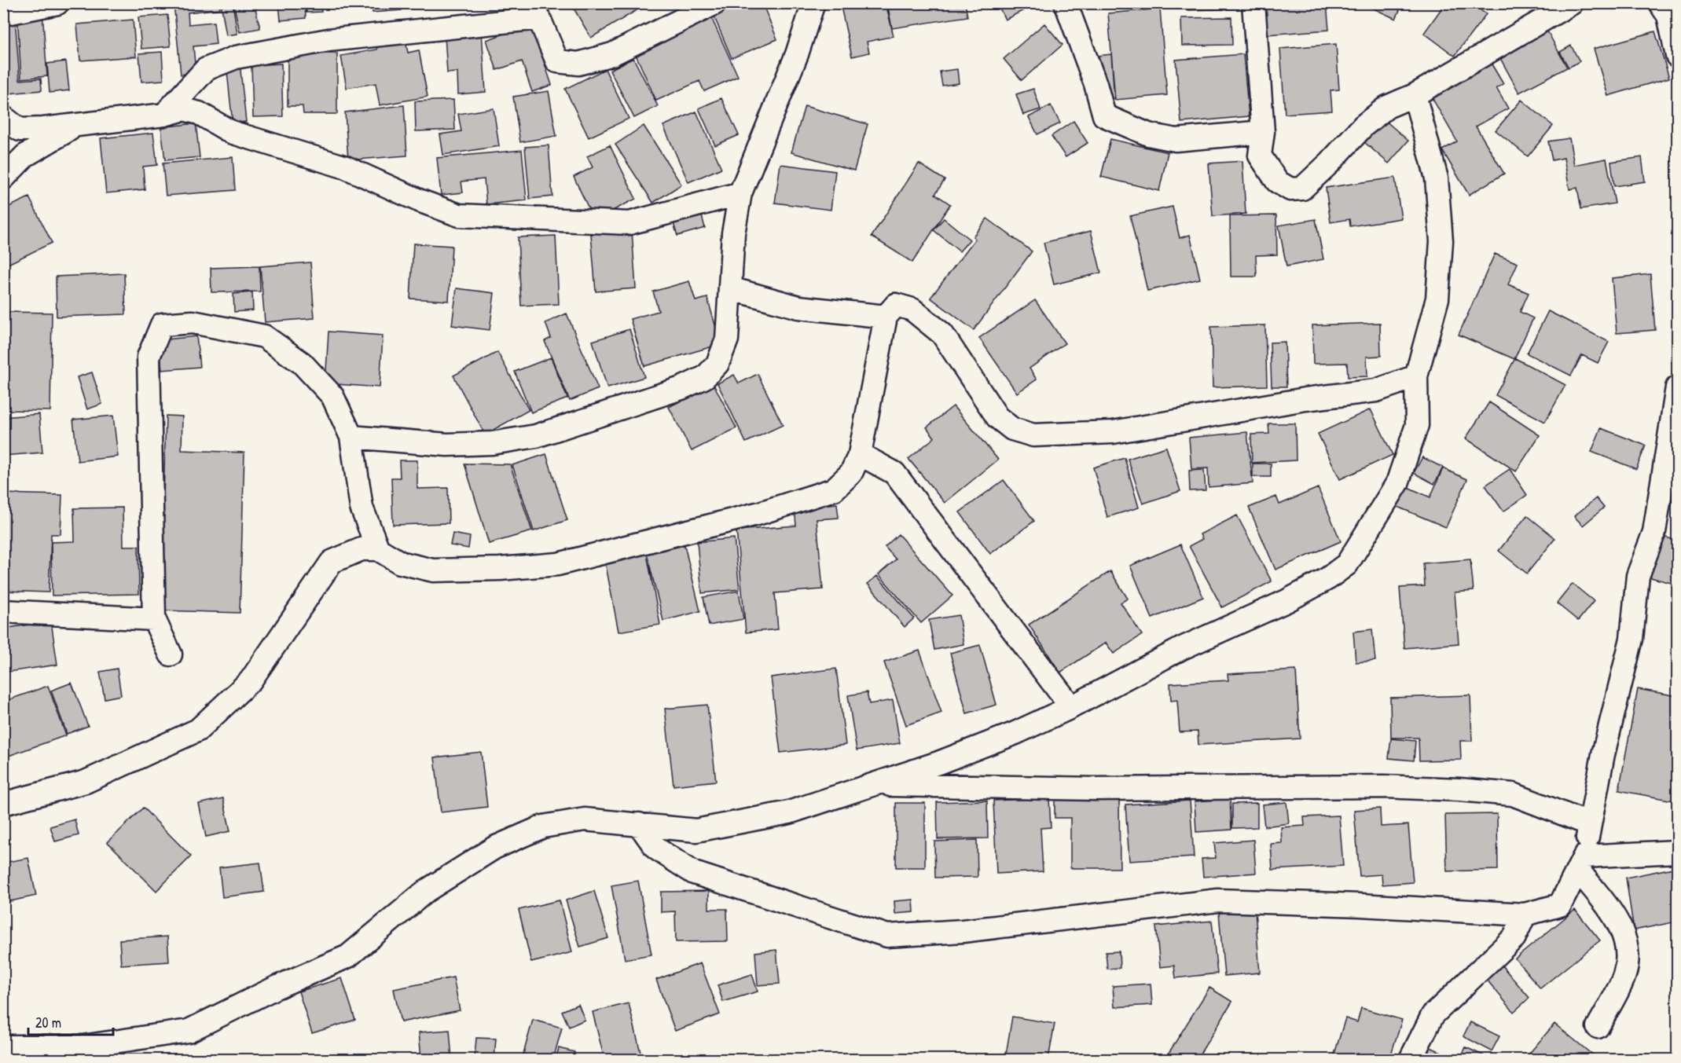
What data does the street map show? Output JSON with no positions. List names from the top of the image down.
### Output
{
  "scale_bar": "20 m"
}
